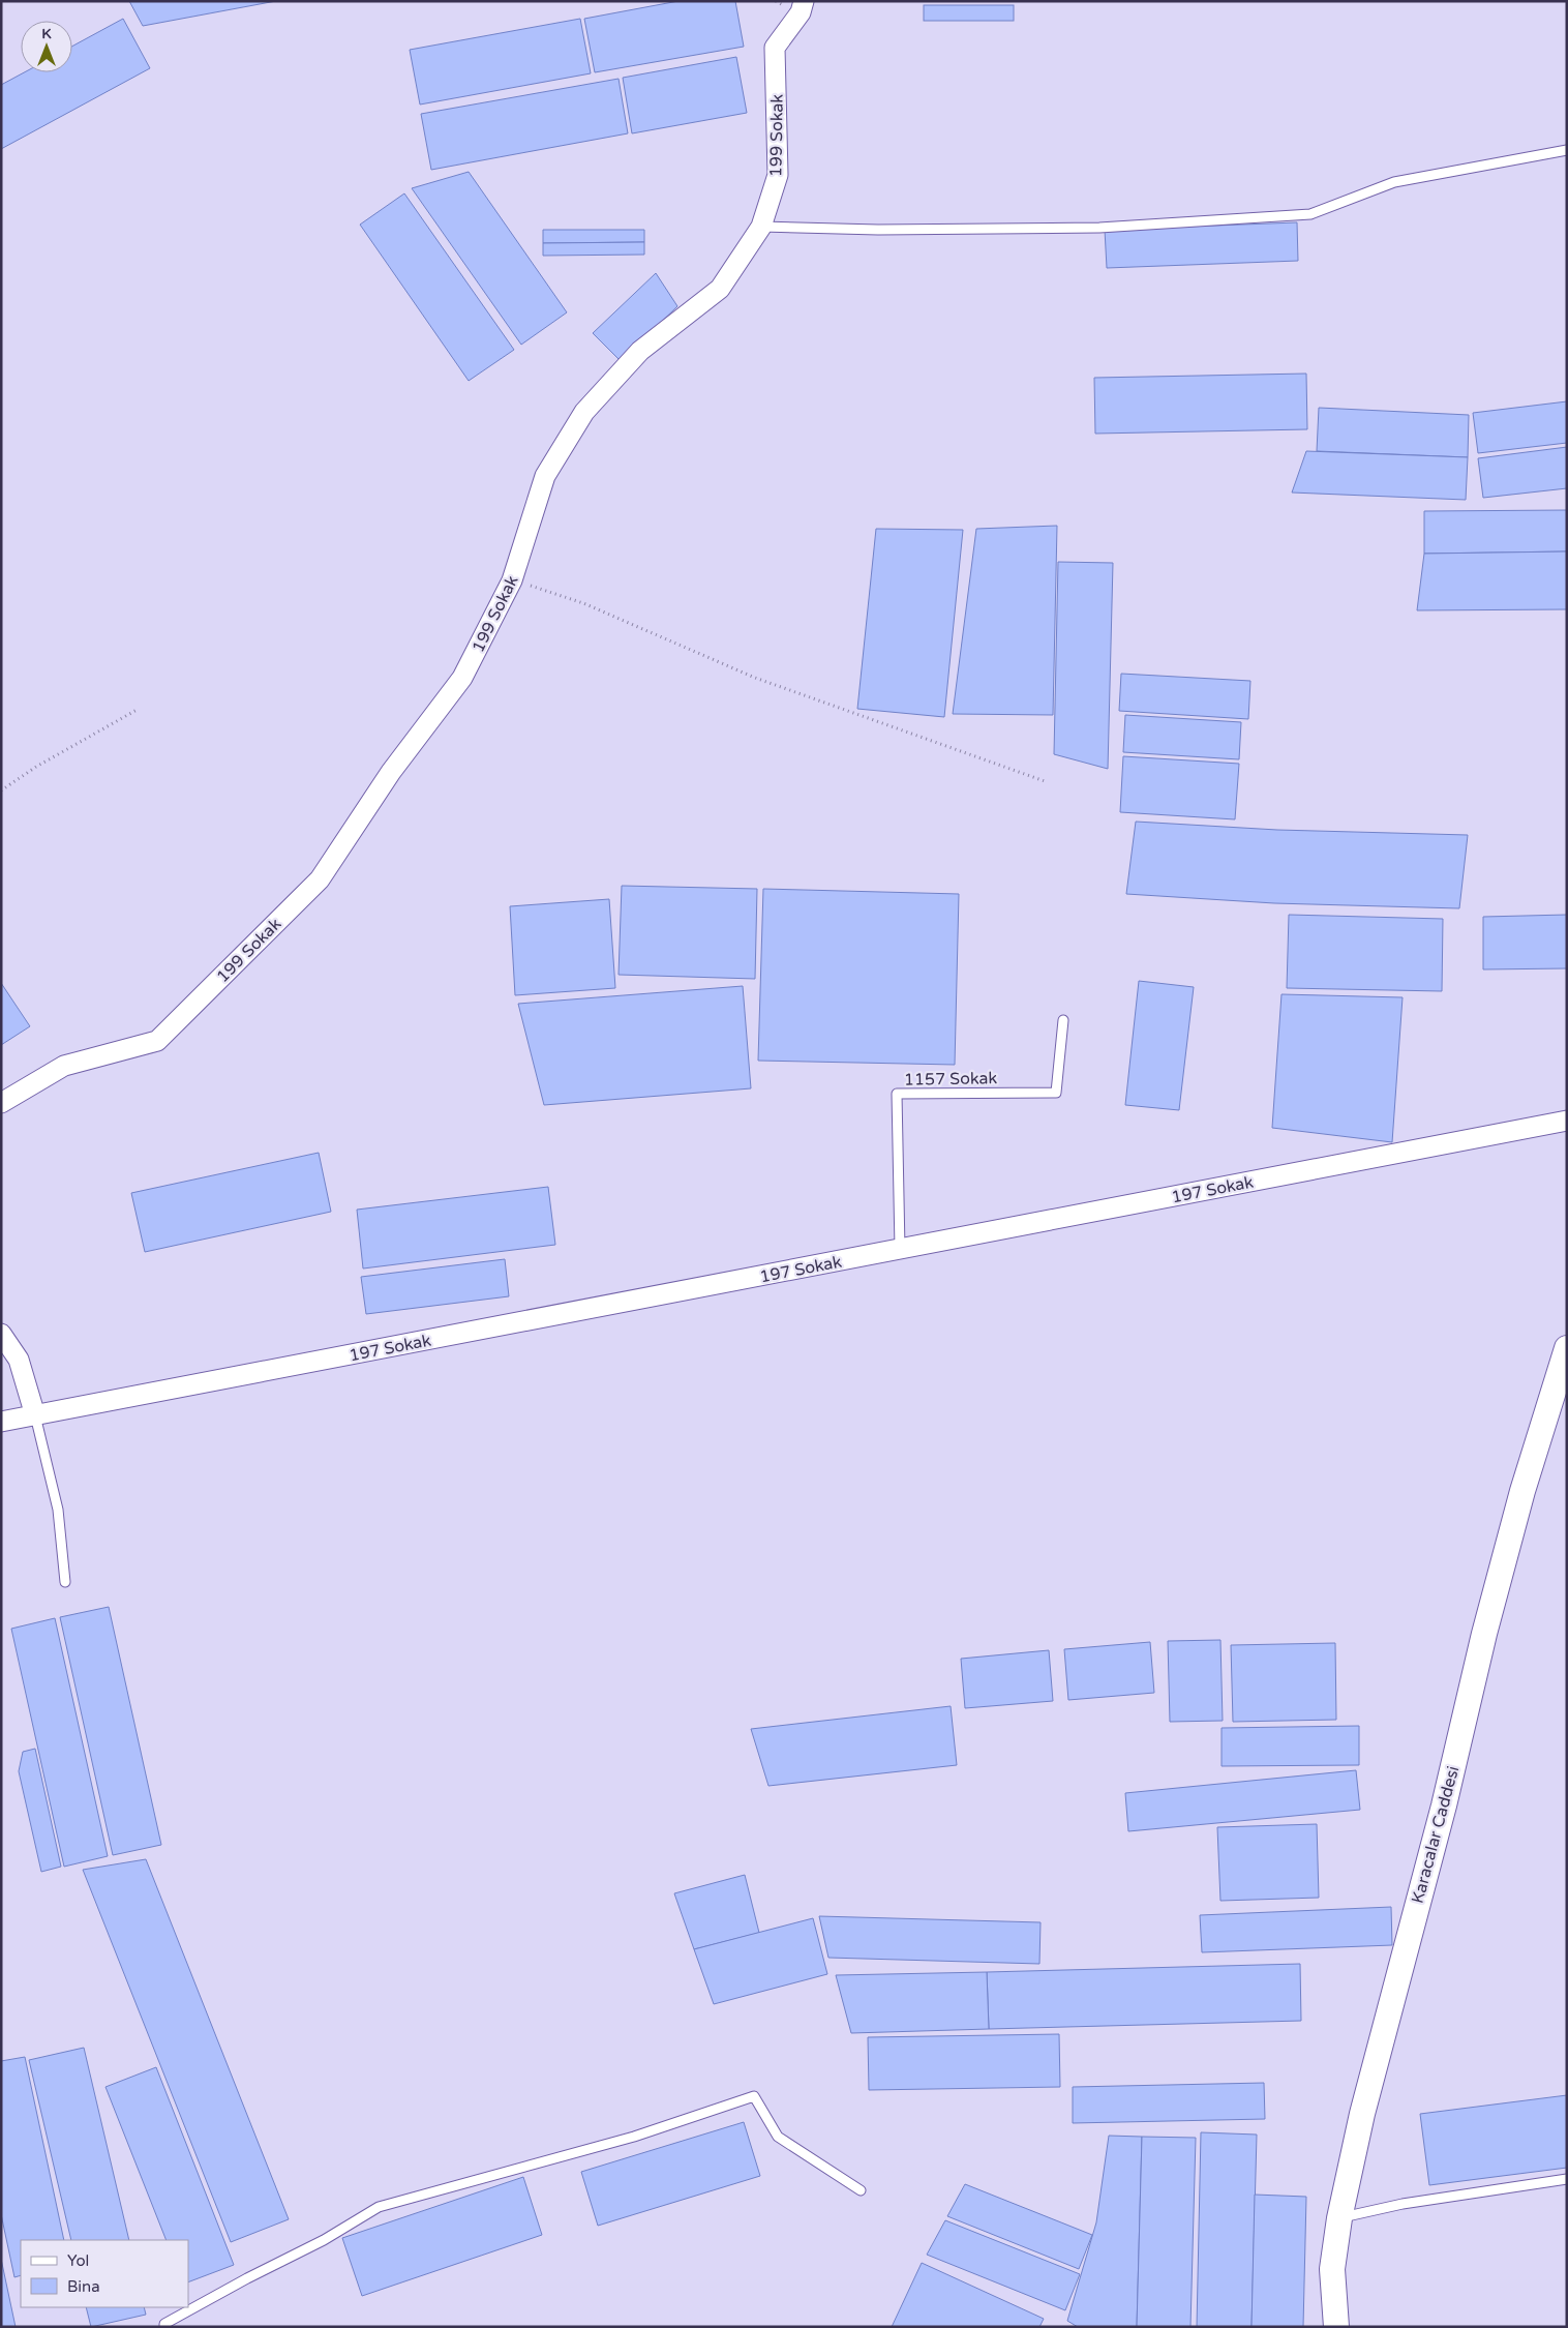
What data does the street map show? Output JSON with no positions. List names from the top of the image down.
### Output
{
  "streets": {
    "street": ["199 Sokak", "197 Sokak", "Karacalar Caddesi"],
    "lane": ["1157 Sokak"]
  },
  "crossings": [
    ["1157 Sokak", "197 Sokak"]
  ],
  "legend": ["Yol", "Bina"],
  "north": "top"
}
